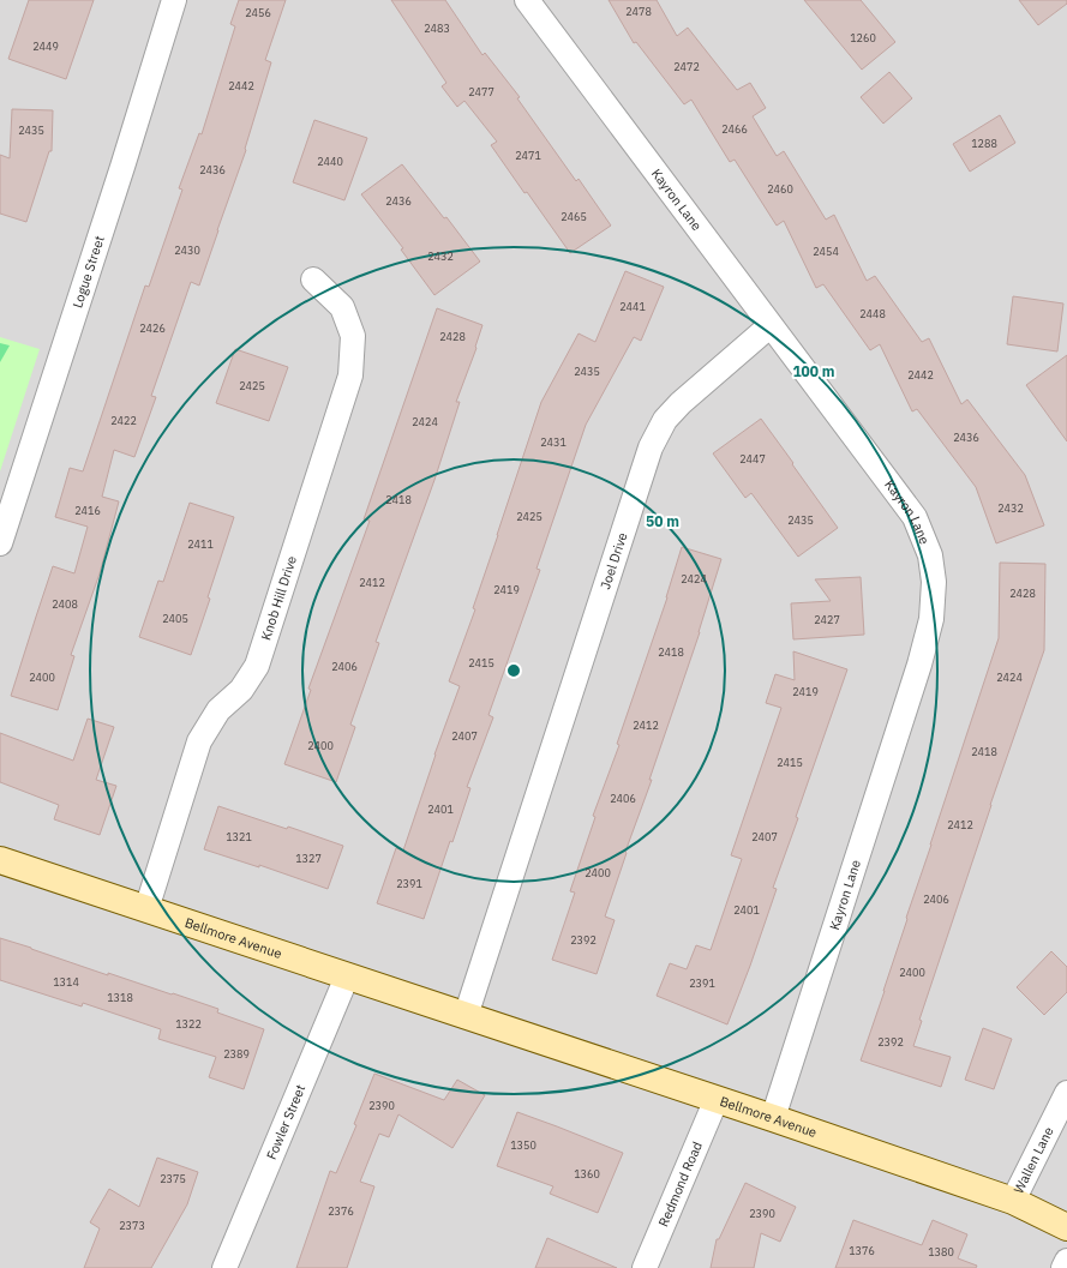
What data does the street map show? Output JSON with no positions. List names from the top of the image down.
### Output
{
  "streets": {
    "main road": ["Bellmore Avenue"],
    "street": [
      "Kayron Lane",
      "Logue Street",
      "Joel Drive",
      "Knob Hill Drive",
      "Fowler Street",
      "Wallen Lane",
      "Redmond Road"
    ]
  },
  "crossings": [
    ["Kayron Lane", "Joel Drive"],
    ["Kayron Lane", "Bellmore Avenue"],
    ["Joel Drive", "Bellmore Avenue"],
    ["Knob Hill Drive", "Bellmore Avenue"],
    ["Bellmore Avenue", "Fowler Street"],
    ["Bellmore Avenue", "Wallen Lane"],
    ["Bellmore Avenue", "Redmond Road"]
  ],
  "house_numbers": [
    "2478",
    "2456",
    "2483",
    "1260",
    "2449",
    "2472",
    "2442",
    "2477",
    "2466",
    "2435",
    "1288",
    "2471",
    "2440",
    "2436",
    "2460",
    "2436",
    "2465",
    "2430",
    "2454",
    "2432",
    "2441",
    "2448",
    "2426",
    "2428",
    "2435",
    "2442",
    "2425",
    "2422",
    "2424",
    "2436",
    "2431",
    "2447",
    "2418",
    "2432",
    "2416",
    "2425",
    "2435",
    "2411",
    "2424",
    "2412",
    "2419",
    "2428",
    "2408",
    "2405",
    "2427",
    "2418",
    "2415",
    "2406",
    "2400",
    "2424",
    "2419",
    "2412",
    "2407",
    "2400",
    "2418",
    "2415",
    "2406",
    "2401",
    "2412",
    "1321",
    "2407",
    "1327",
    "2400",
    "2391",
    "2406",
    "2401",
    "2392",
    "2400",
    "1314",
    "2391",
    "1318",
    "1322",
    "2392",
    "2389",
    "2390",
    "1350",
    "1360",
    "2375",
    "2376",
    "2390",
    "2373",
    "1376",
    "1380"
  ],
  "rings": ["100 m", "50 m"]
}
